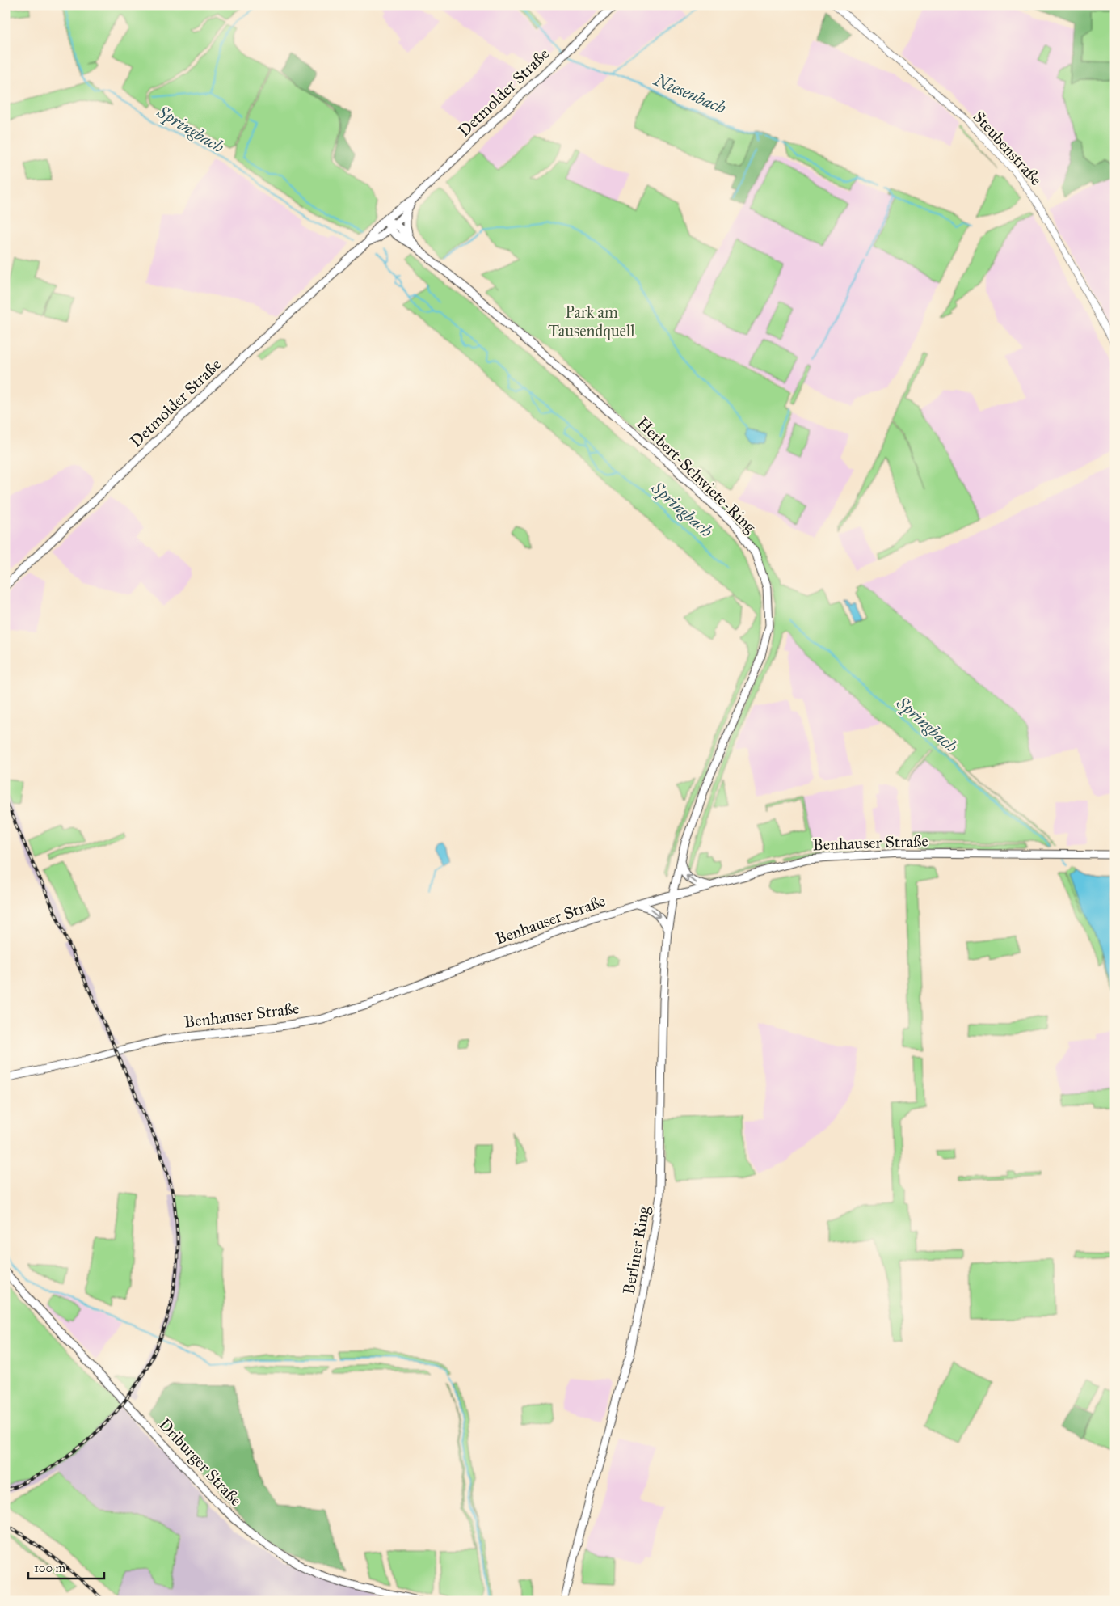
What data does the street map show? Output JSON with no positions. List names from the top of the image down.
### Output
{
  "streets": {
    "main road": [
      "Detmolder Straße",
      "Herbert-Schwiete-Ring",
      "Benhauser Straße",
      "Berliner Ring",
      "Driburger Straße"
    ],
    "street": ["Steubenstraße"]
  },
  "crossings": [
    ["Detmolder Straße", "Herbert-Schwiete-Ring"],
    ["Herbert-Schwiete-Ring", "Benhauser Straße"],
    ["Herbert-Schwiete-Ring", "Berliner Ring"],
    ["Benhauser Straße", "Berliner Ring"]
  ],
  "water": ["Niesenbach", "Springbach"],
  "parks": ["Park am Tausendquell"],
  "scale_bar": "100 m"
}
